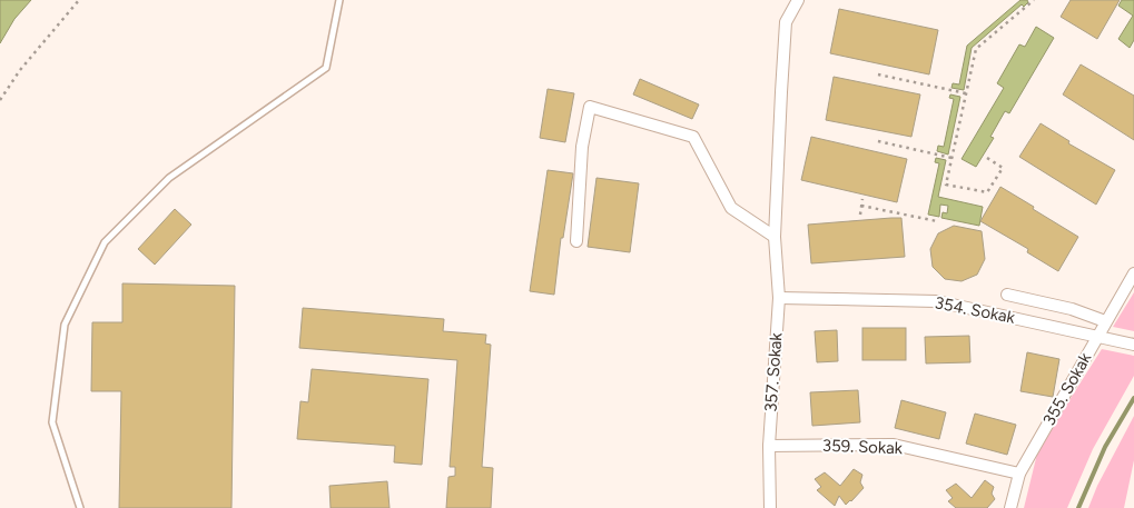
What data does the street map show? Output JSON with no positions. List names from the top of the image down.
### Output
{
  "streets": {
    "street": [
      "354. Sokak",
      "357. Sokak",
      "355. Sokak",
      "359. Sokak"
    ]
  },
  "crossings": [
    ["354. Sokak", "357. Sokak"],
    ["354. Sokak", "355. Sokak"],
    ["357. Sokak", "359. Sokak"],
    ["355. Sokak", "359. Sokak"]
  ]
}
